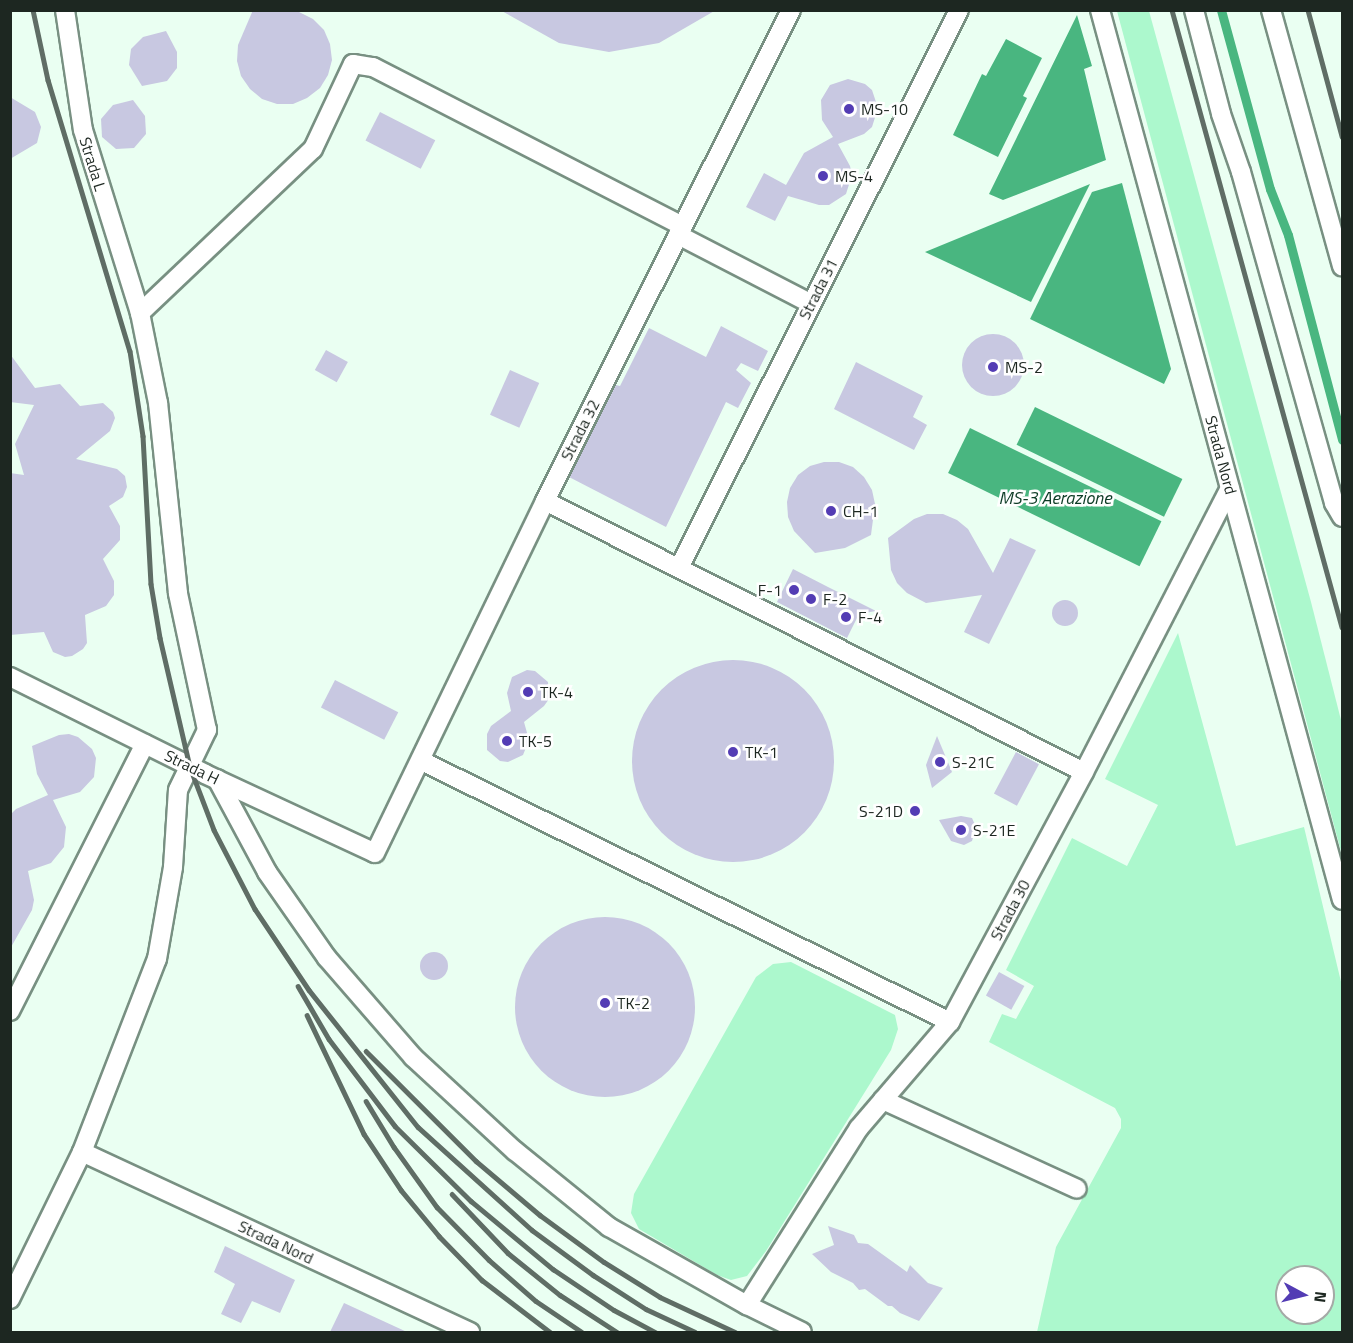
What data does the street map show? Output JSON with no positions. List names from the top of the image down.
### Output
{
  "streets": {
    "lane": [
      "Strada L",
      "Strada 31",
      "Strada 32",
      "Strada Nord",
      "Strada H",
      "Strada 30"
    ]
  },
  "crossings": [
    ["Strada L", "Strada Nord"],
    ["Strada L", "Strada H"],
    ["Strada 32", "Strada H"],
    ["Strada Nord", "Strada 30"]
  ],
  "water": ["MS-3 Aerazione"],
  "places": [
    "MS-10",
    "MS-4",
    "MS-2",
    "CH-1",
    "F-1",
    "F-2",
    "F-4",
    "TK-4",
    "TK-5",
    "TK-1",
    "S-21C",
    "S-21D",
    "S-21E",
    "TK-2"
  ],
  "north": "right"
}
